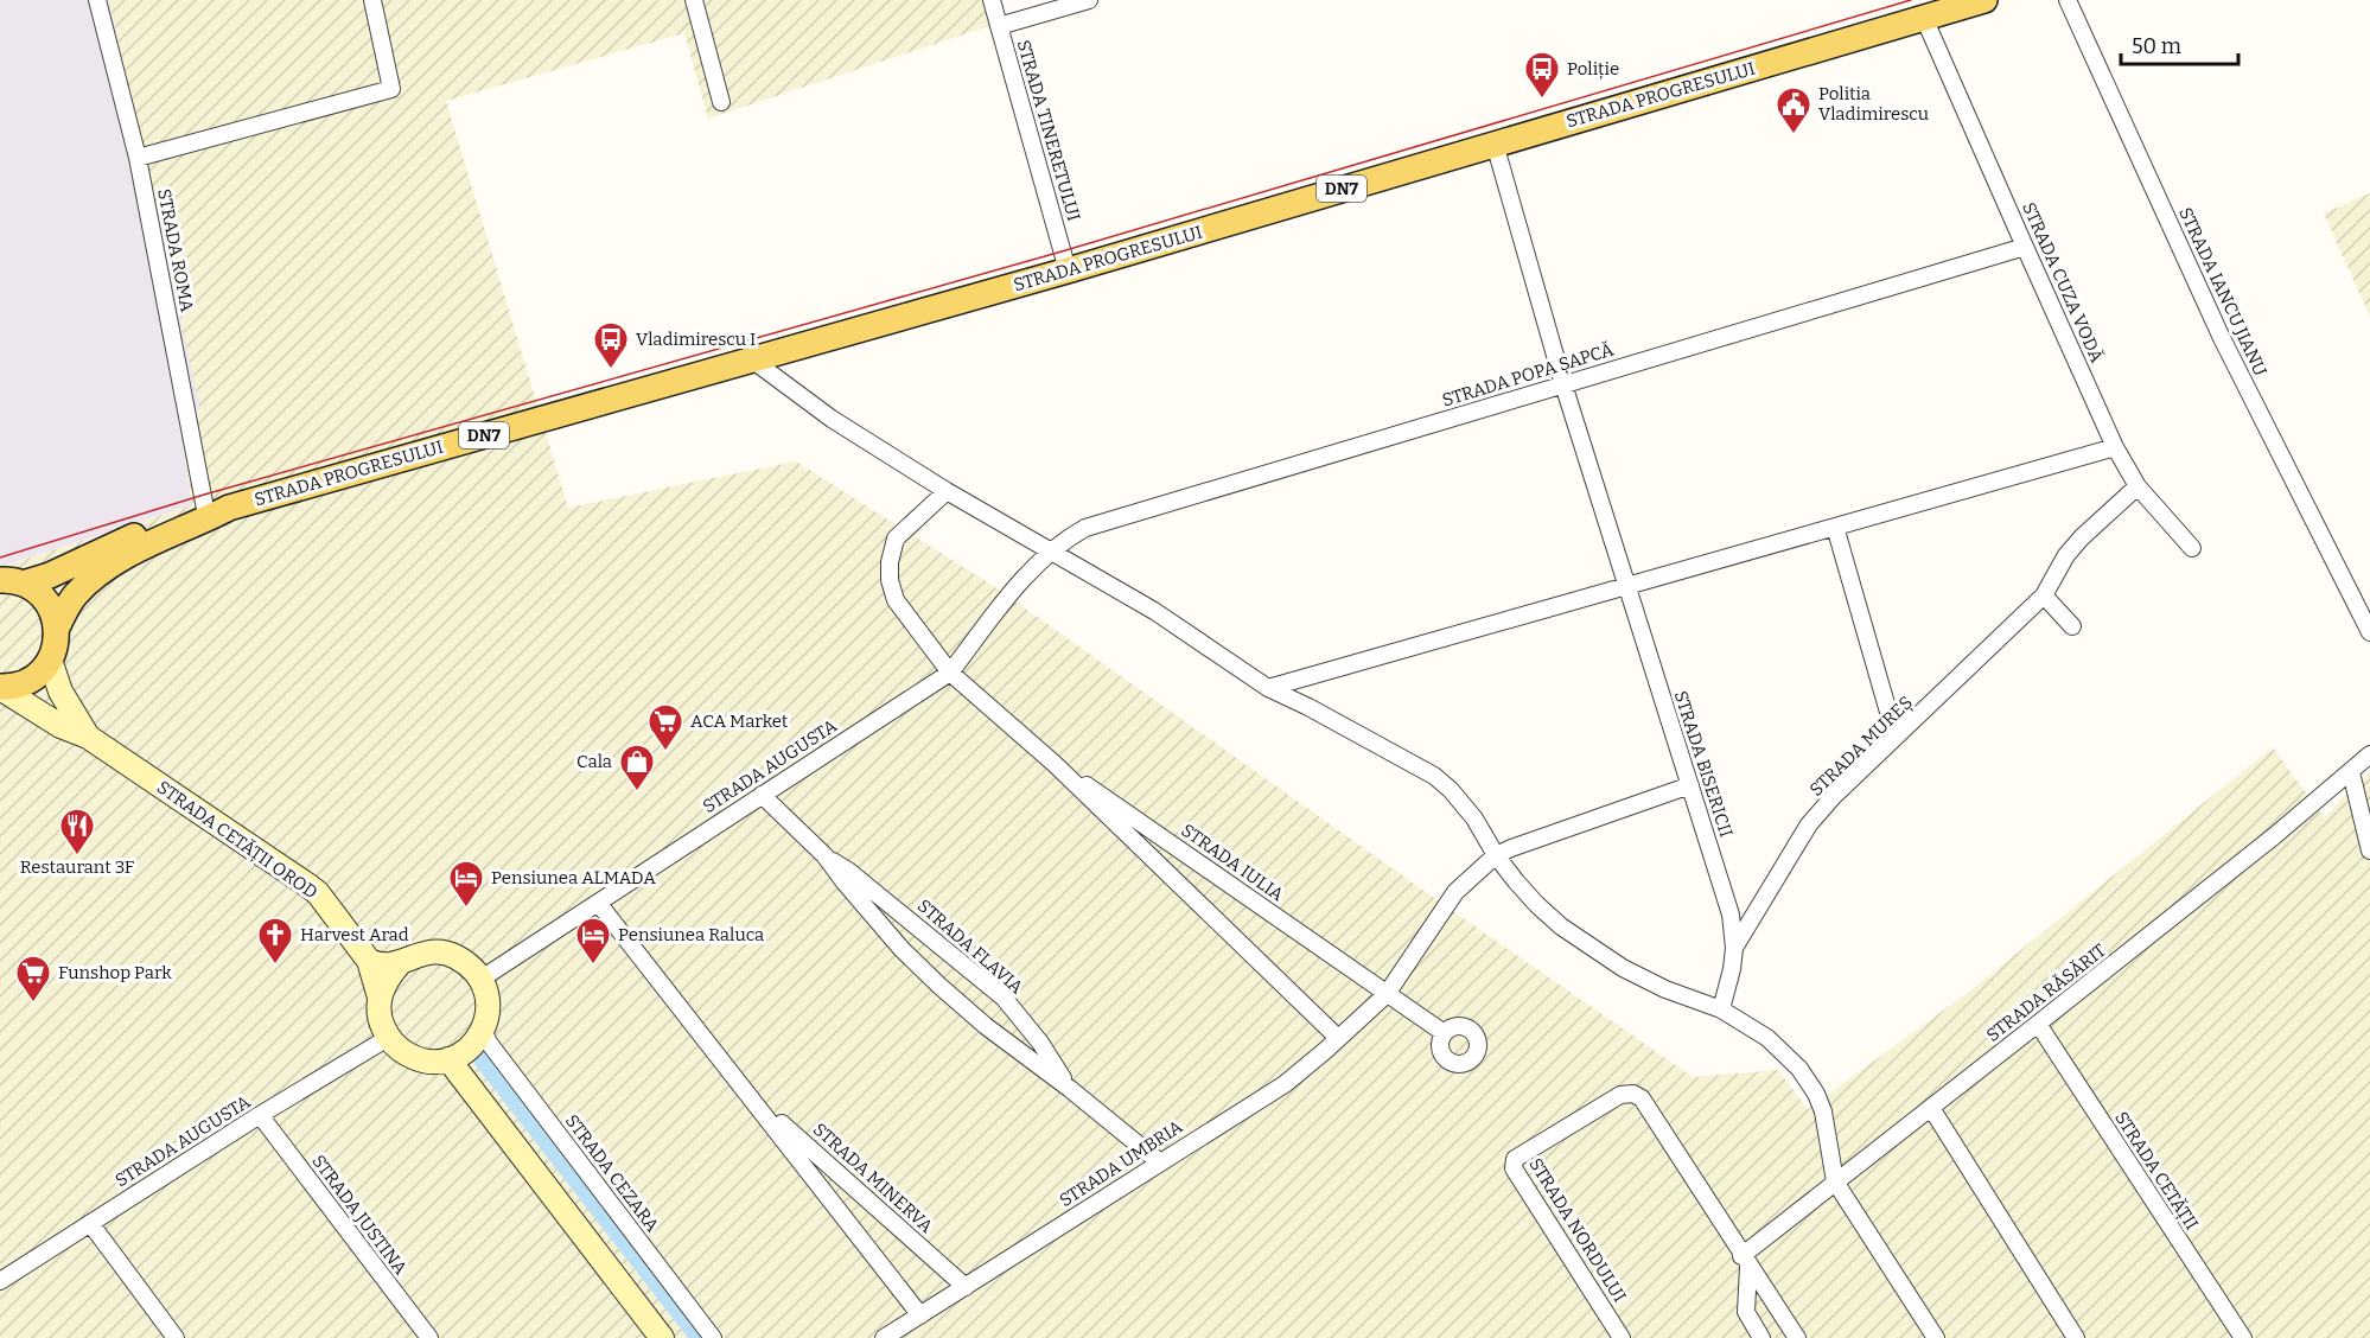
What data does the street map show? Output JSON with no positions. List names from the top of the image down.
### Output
{
  "streets": {
    "main road": ["STRADA PROGRESULUI", "DN7"],
    "street": [
      "STRADA TINERETULUI",
      "STRADA ROMA",
      "STRADA CUZA VODĂ",
      "STRADA IANCU JIANU",
      "STRADA POPA ȘAPCĂ",
      "STRADA MUREȘ",
      "STRADA BISERICII",
      "STRADA AUGUSTA",
      "STRADA CETĂȚII OROD",
      "STRADA IULIA",
      "STRADA FLAVIA",
      "STRADA RĂSĂRIT",
      "STRADA UMBRIA",
      "STRADA CETĂȚII",
      "STRADA CEZARA",
      "STRADA MINERVA",
      "STRADA JUSTINA",
      "STRADA NORDULUI"
    ]
  },
  "crossings": [
    ["STRADA PROGRESULUI", "STRADA TINERETULUI"],
    ["STRADA PROGRESULUI", "DN7"],
    ["STRADA PROGRESULUI", "STRADA ROMA"],
    ["STRADA PROGRESULUI", "STRADA CUZA VODĂ"],
    ["STRADA PROGRESULUI", "STRADA BISERICII"],
    ["DN7", "STRADA CETĂȚII OROD"],
    ["STRADA CUZA VODĂ", "STRADA POPA ȘAPCĂ"],
    ["STRADA CUZA VODĂ", "STRADA MUREȘ"],
    ["STRADA POPA ȘAPCĂ", "STRADA BISERICII"],
    ["STRADA POPA ȘAPCĂ", "STRADA AUGUSTA"],
    ["STRADA MUREȘ", "STRADA BISERICII"],
    ["STRADA AUGUSTA", "STRADA CETĂȚII OROD"],
    ["STRADA AUGUSTA", "STRADA IULIA"],
    ["STRADA AUGUSTA", "STRADA FLAVIA"],
    ["STRADA AUGUSTA", "STRADA CEZARA"],
    ["STRADA AUGUSTA", "STRADA MINERVA"],
    ["STRADA AUGUSTA", "STRADA JUSTINA"],
    ["STRADA CETĂȚII OROD", "STRADA CEZARA"],
    ["STRADA IULIA", "STRADA UMBRIA"],
    ["STRADA FLAVIA", "STRADA UMBRIA"],
    ["STRADA RĂSĂRIT", "STRADA CETĂȚII"],
    ["STRADA RĂSĂRIT", "STRADA NORDULUI"],
    ["STRADA UMBRIA", "STRADA MINERVA"]
  ],
  "places": {
    "bus stop": ["Poliție", "Vladimirescu I"],
    "public building": ["Politia Vladimirescu"],
    "supermarket": ["ACA Market", "Funshop Park"],
    "shop": ["Cala"],
    "restaurant": ["Restaurant 3F"],
    "hotel": ["Pensiunea ALMADA", "Pensiunea Raluca"],
    "church": ["Harvest Arad"]
  },
  "scale_bar": "50 m"
}
